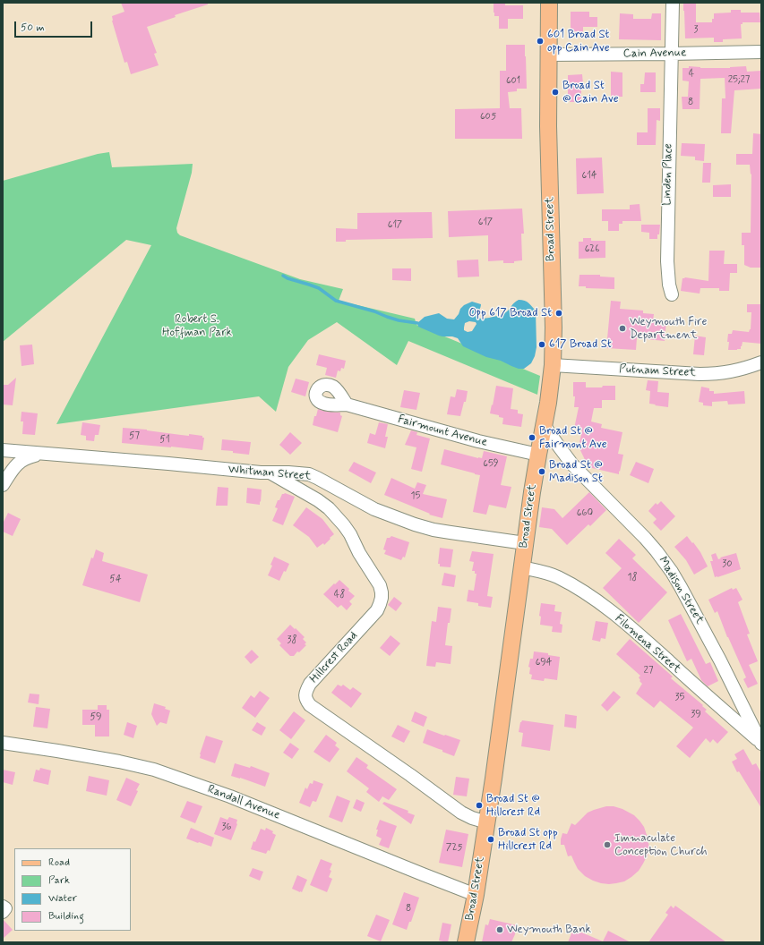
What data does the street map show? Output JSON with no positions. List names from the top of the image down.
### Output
{
  "streets": {
    "main road": ["Broad Street"],
    "street": [
      "Cain Avenue",
      "Linden Place",
      "Putnam Street",
      "Fairmount Avenue",
      "Whitman Street",
      "Madison Street",
      "Filomena Street",
      "Hillcrest Road",
      "Randall Avenue"
    ]
  },
  "crossings": [
    ["Cain Avenue", "Linden Place"],
    ["Cain Avenue", "Broad Street"],
    ["Broad Street", "Putnam Street"],
    ["Broad Street", "Fairmount Avenue"],
    ["Broad Street", "Whitman Street"],
    ["Broad Street", "Madison Street"],
    ["Broad Street", "Filomena Street"],
    ["Broad Street", "Hillcrest Road"],
    ["Broad Street", "Randall Avenue"],
    ["Whitman Street", "Hillcrest Road"],
    ["Madison Street", "Filomena Street"]
  ],
  "parks": ["Robert S. Hoffman Park"],
  "places": [
    "601 Broad St opp Cain Ave",
    "Broad St @ Cain Ave",
    "Opp 617 Broad St",
    "Weymouth Fire Department",
    "617 Broad St",
    "Broad St @ Fairmont Ave",
    "Broad St @ Madison St",
    "Broad St @ Hillcrest Rd",
    "Broad St opp Hillcrest Rd",
    "Immaculate Conception Church",
    "Weymouth Bank"
  ],
  "house_numbers": [
    "3",
    "4",
    "25;27",
    "601",
    "8",
    "605",
    "614",
    "617",
    "617",
    "626",
    "57",
    "51",
    "659",
    "15",
    "660",
    "30",
    "18",
    "54",
    "48",
    "38",
    "694",
    "27",
    "35",
    "39",
    "59",
    "36",
    "725",
    "8"
  ],
  "legend": [
    "Road",
    "Park",
    "Water",
    "Building"
  ],
  "scale_bar": "50 m"
}
